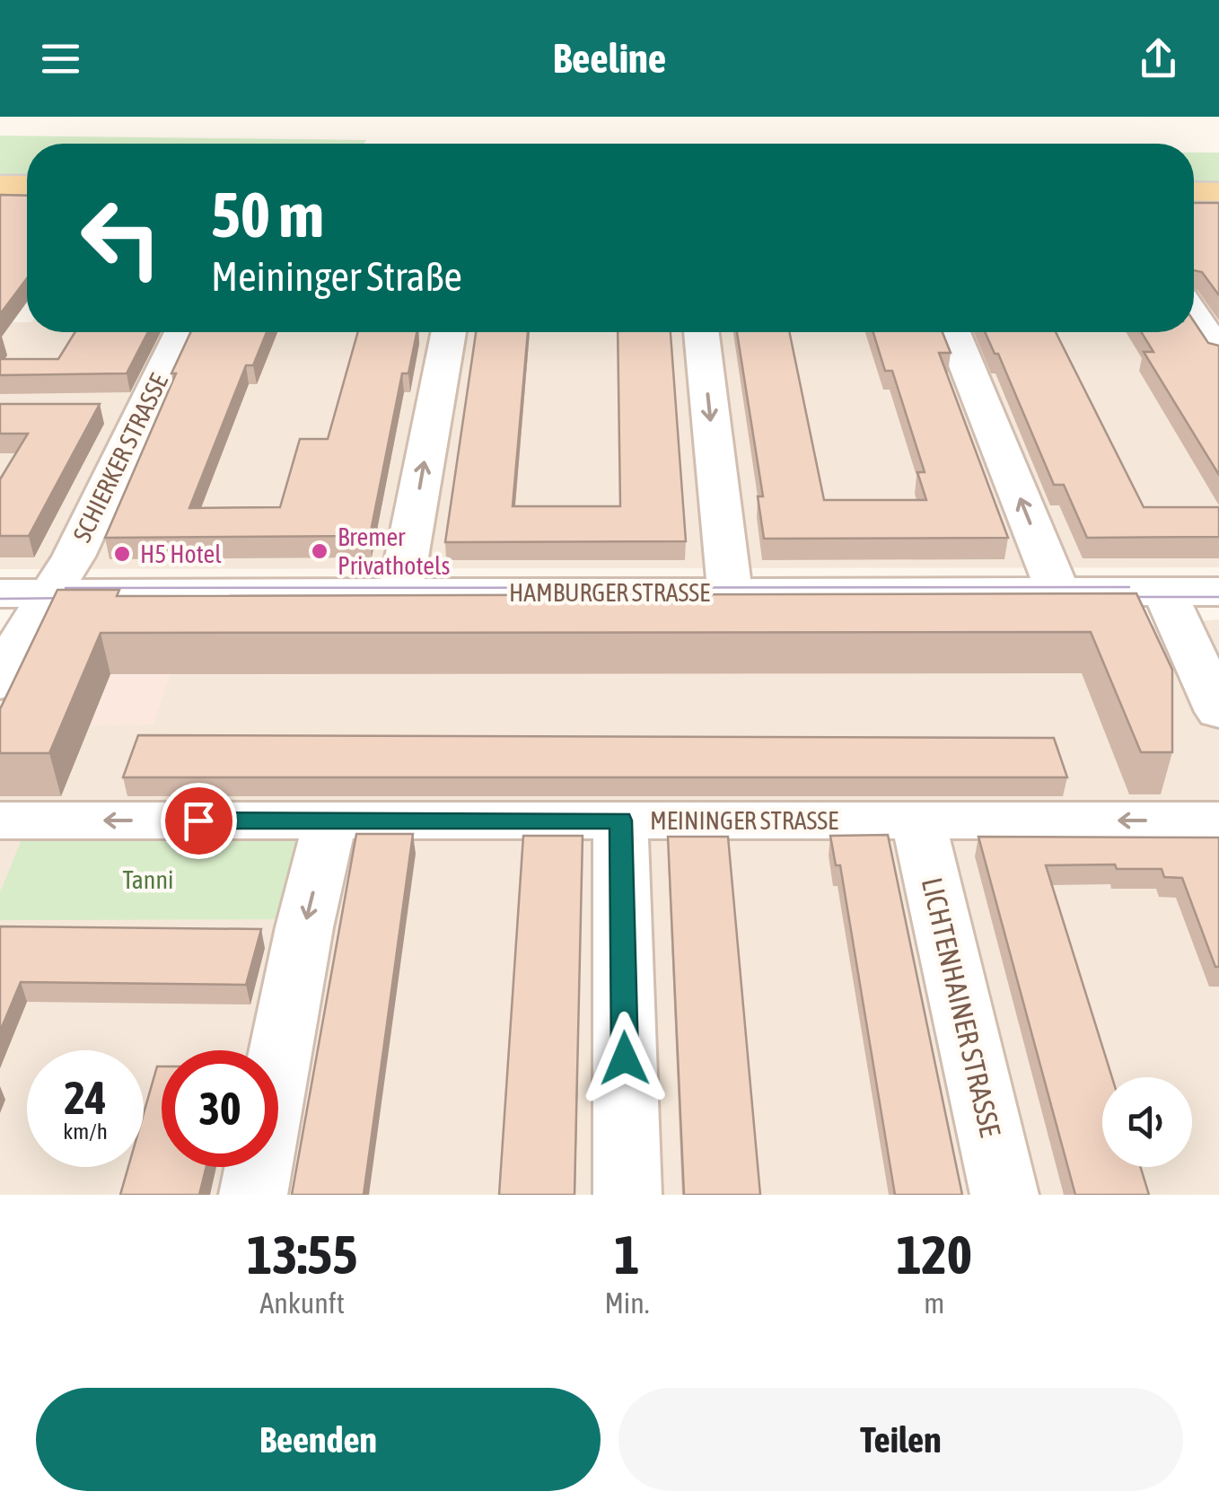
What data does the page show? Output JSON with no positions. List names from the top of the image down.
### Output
{
  "streets": {
    "street": [
      "SCHIERKER STRASSE",
      "HAMBURGER STRASSE",
      "MEININGER STRASSE",
      "LICHTENHAINER STRASSE"
    ]
  },
  "crossings": [
    ["SCHIERKER STRASSE", "HAMBURGER STRASSE"],
    ["MEININGER STRASSE", "LICHTENHAINER STRASSE"]
  ],
  "one_way": ["MEININGER STRASSE"],
  "parks": ["Tanni"],
  "places": ["Bremer Privathotels", "H5 Hotel"],
  "page": {
    "header": "Beeline",
    "turn": ["50 m", "Meininger Straße"],
    "speed": "24 km/h",
    "limit": "30",
    "eta": [
      "13:55",
      "Ankunft",
      "1",
      "Min.",
      "120",
      "m"
    ],
    "buttons": ["Beenden", "Teilen"]
  }
}
